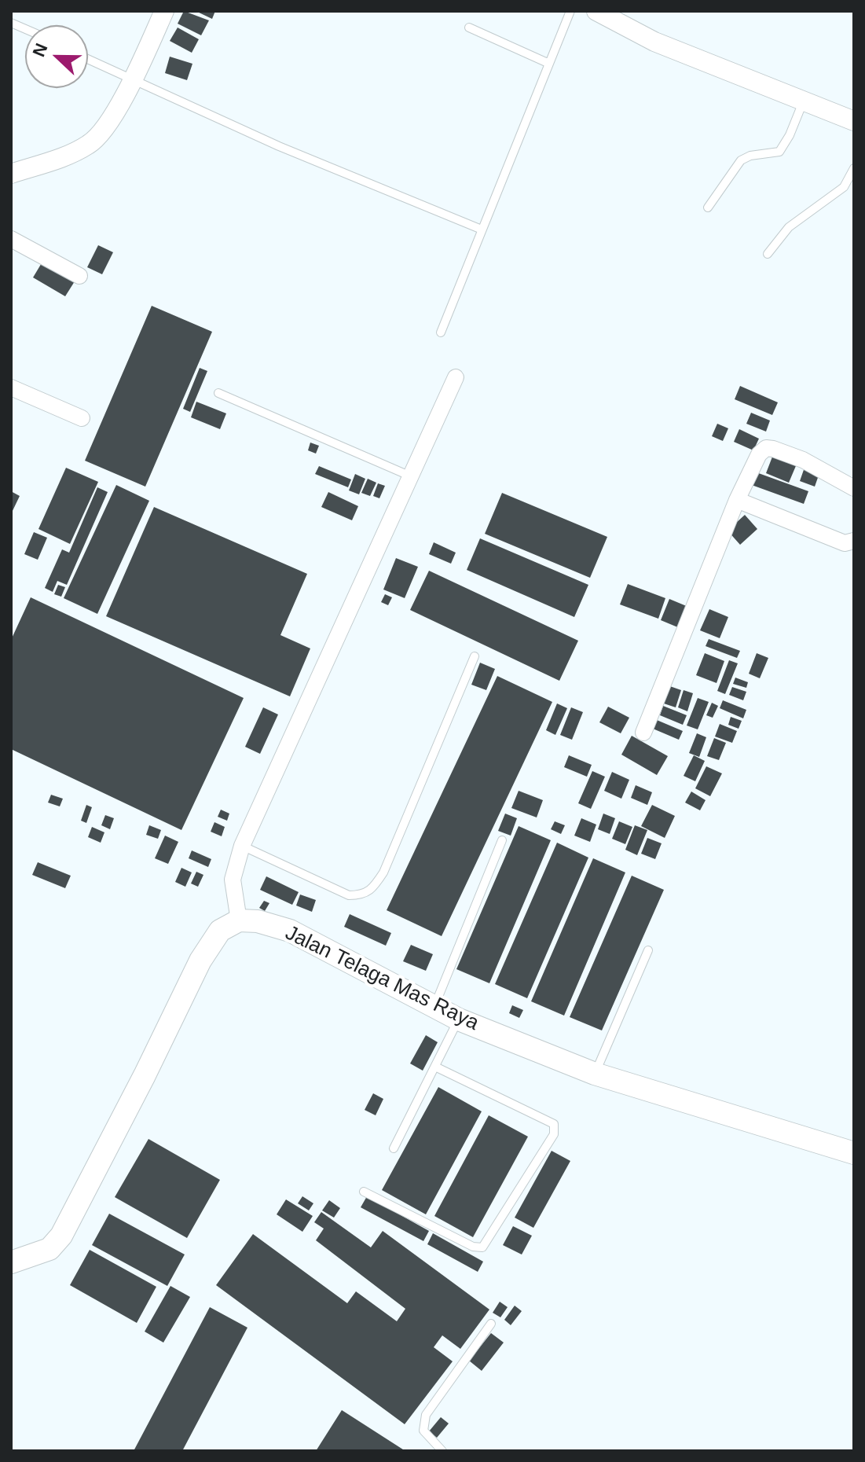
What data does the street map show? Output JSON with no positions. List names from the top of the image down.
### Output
{
  "streets": {
    "main road": ["Jalan Telaga Mas Raya"]
  },
  "north": "left"
}
